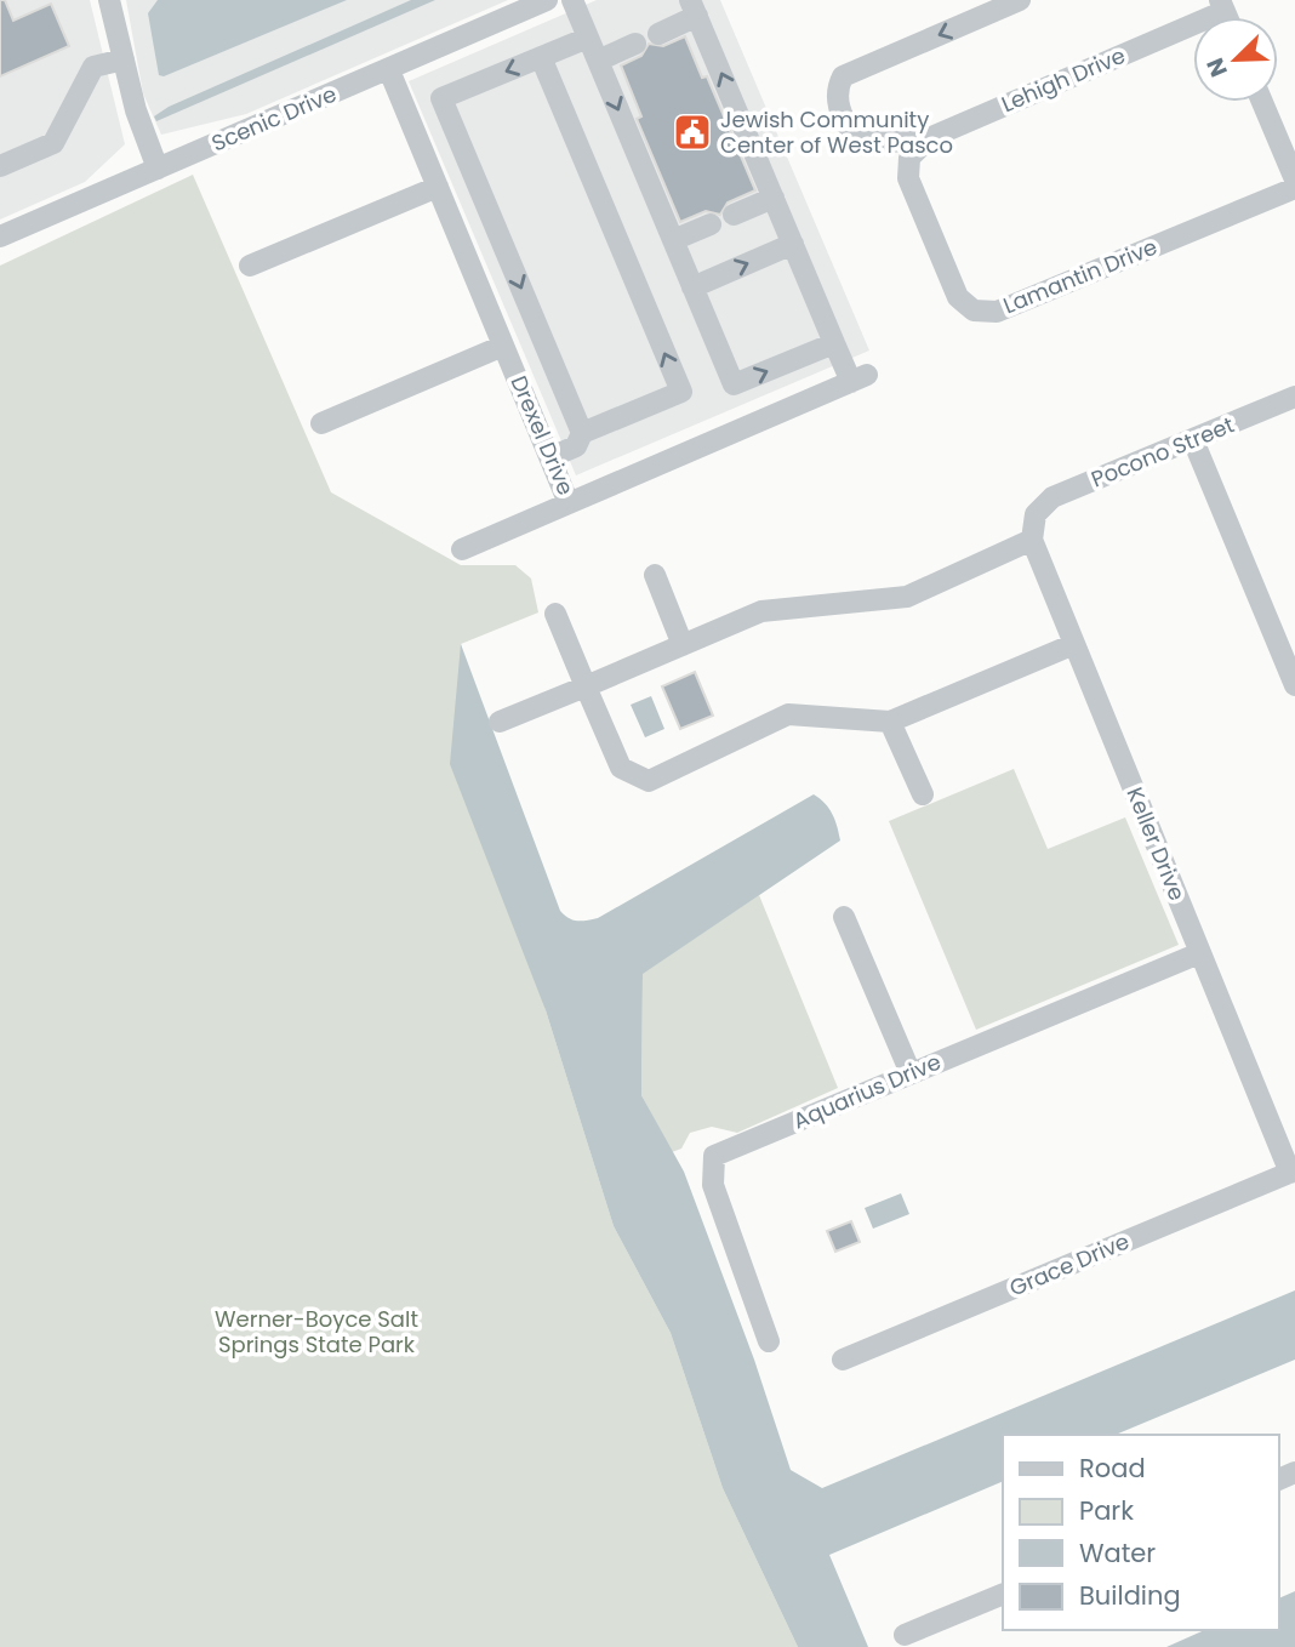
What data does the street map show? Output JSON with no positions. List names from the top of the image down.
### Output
{
  "streets": {
    "street": [
      "Lehigh Drive",
      "Scenic Drive",
      "Lamantin Drive",
      "Drexel Drive",
      "Pocono Street",
      "Keller Drive",
      "Aquarius Drive",
      "Grace Drive"
    ]
  },
  "crossings": [
    ["Lehigh Drive", "Lamantin Drive"],
    ["Scenic Drive", "Drexel Drive"],
    ["Pocono Street", "Keller Drive"],
    ["Keller Drive", "Aquarius Drive"],
    ["Keller Drive", "Grace Drive"]
  ],
  "parks": ["Werner-Boyce Salt Springs State Park"],
  "places": {
    "public building": ["Jewish Community Center of West Pasco"]
  },
  "legend": [
    "Road",
    "Park",
    "Water",
    "Building"
  ],
  "north": "bottom left"
}
